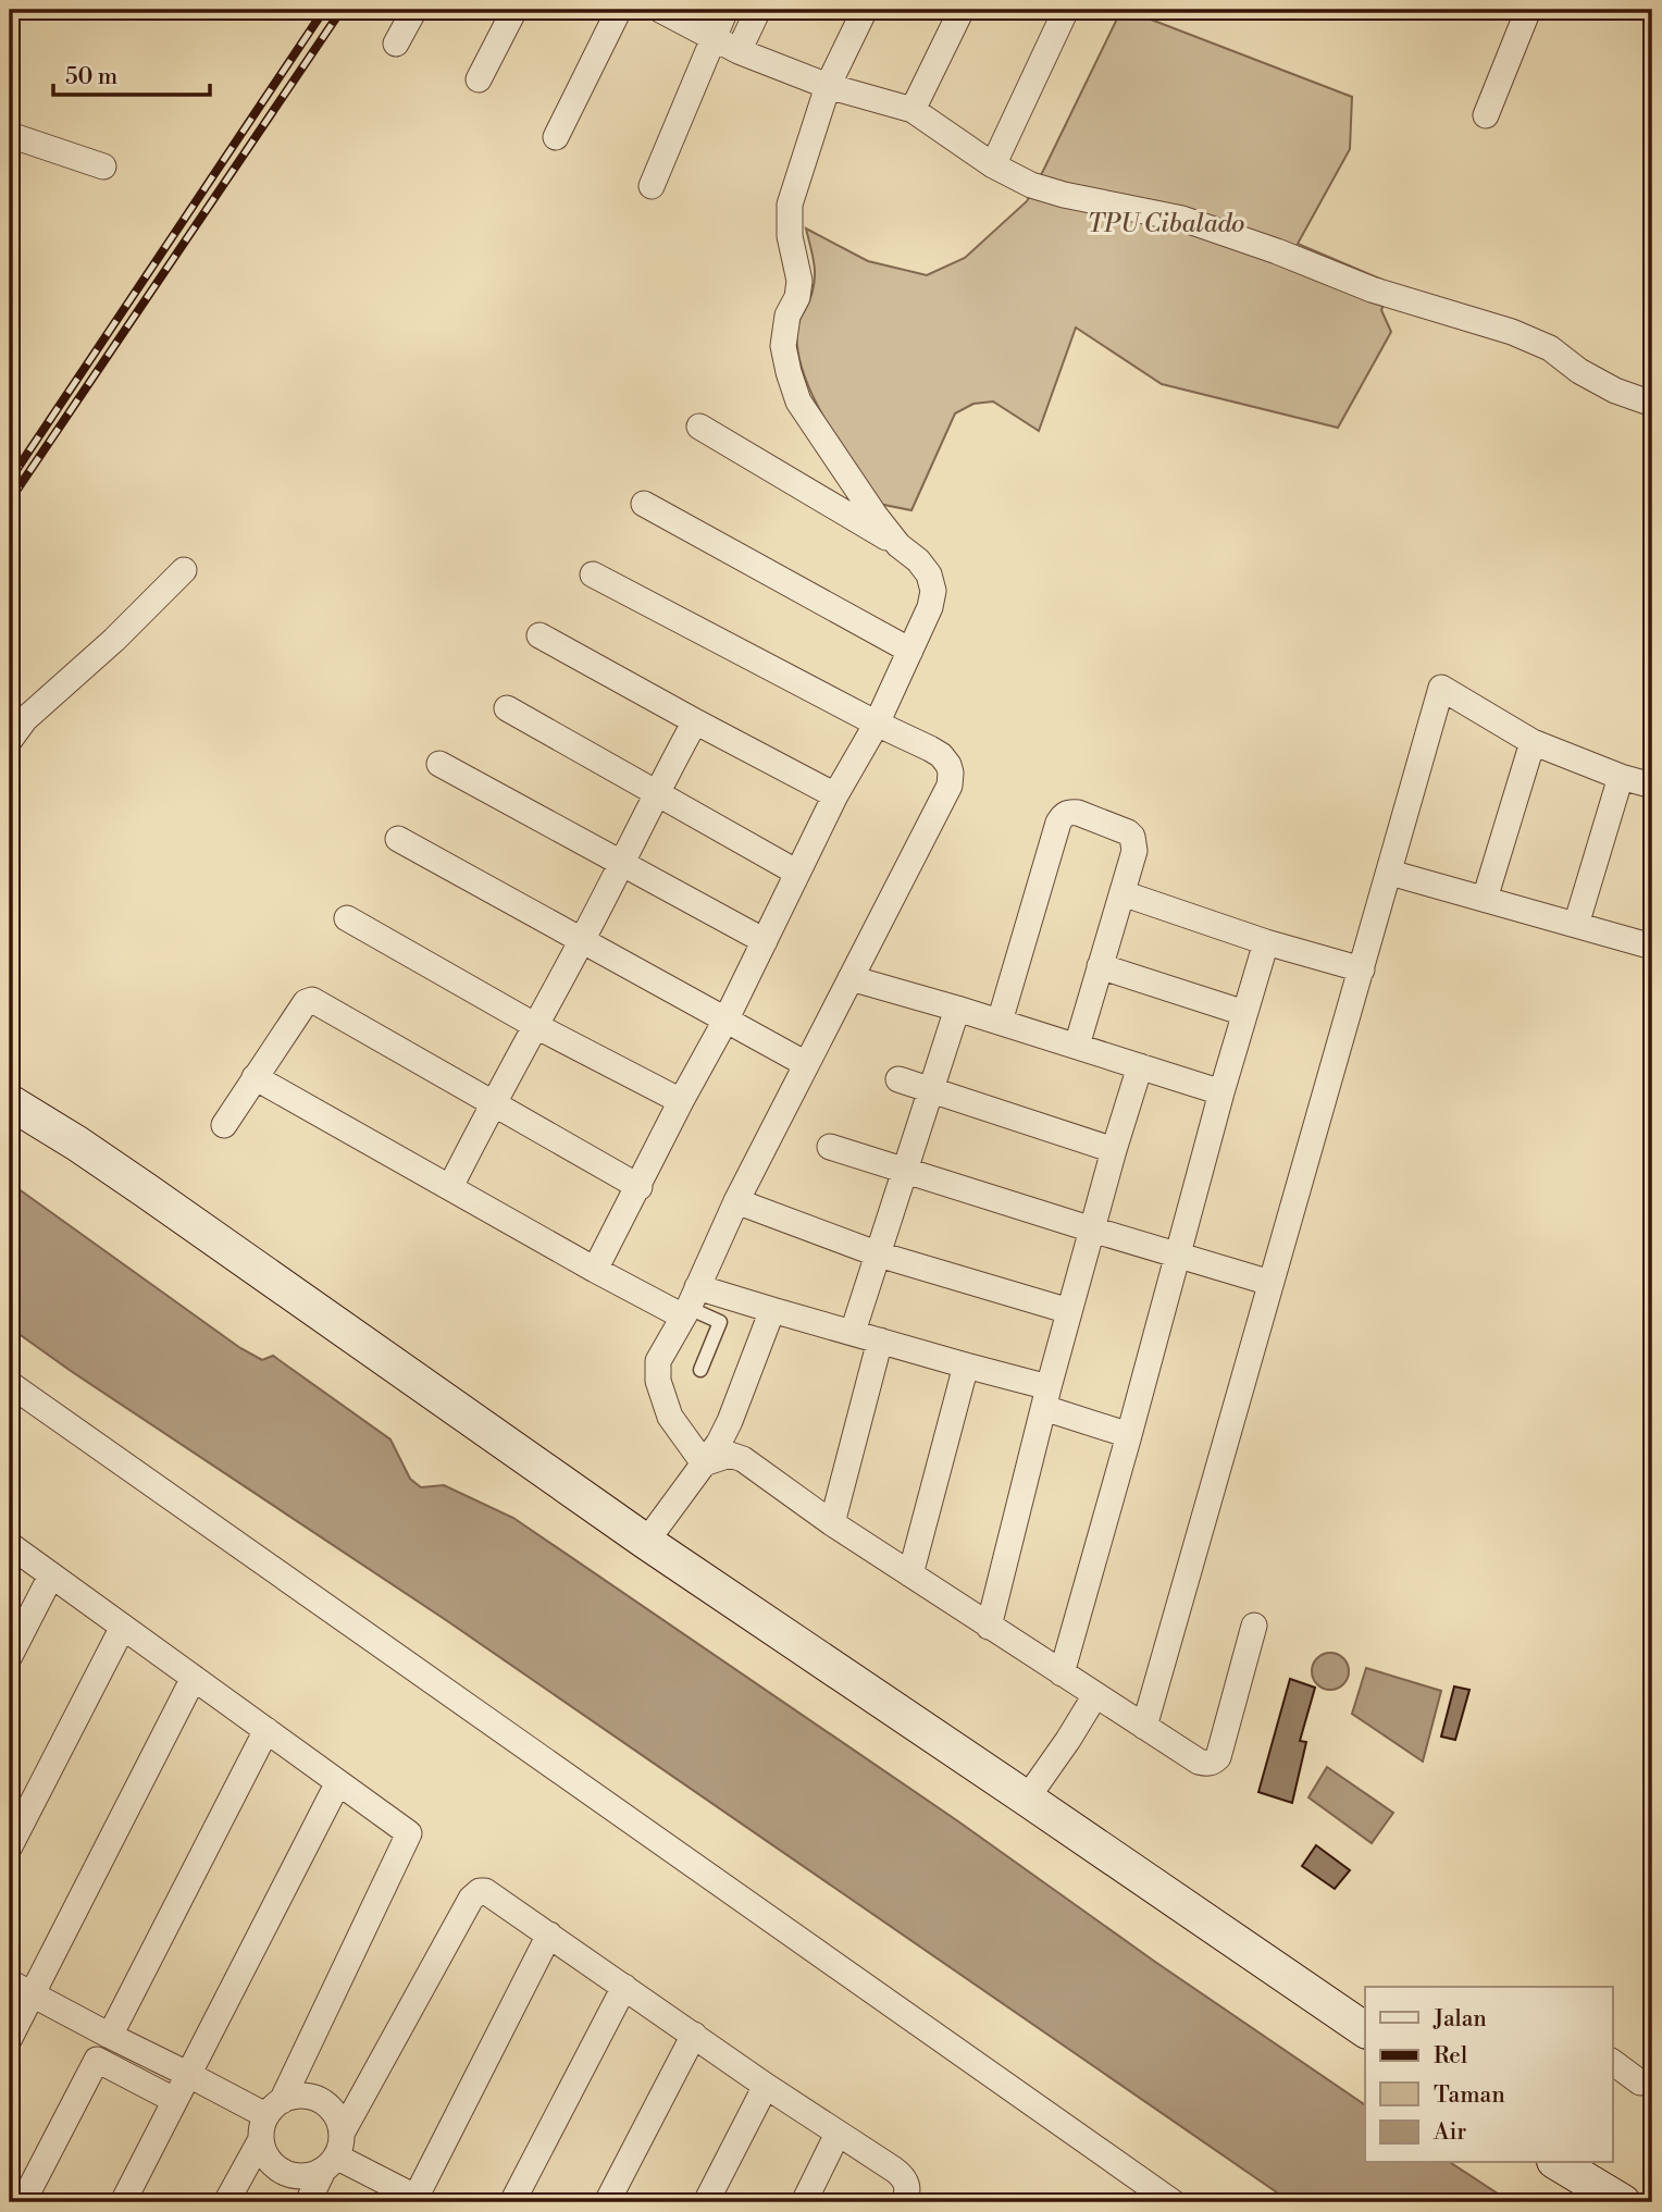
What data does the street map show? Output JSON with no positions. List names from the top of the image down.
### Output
{
  "parks": ["TPU Cibalado"],
  "legend": [
    "Jalan",
    "Rel",
    "Taman",
    "Air"
  ],
  "scale_bar": "50 m"
}
